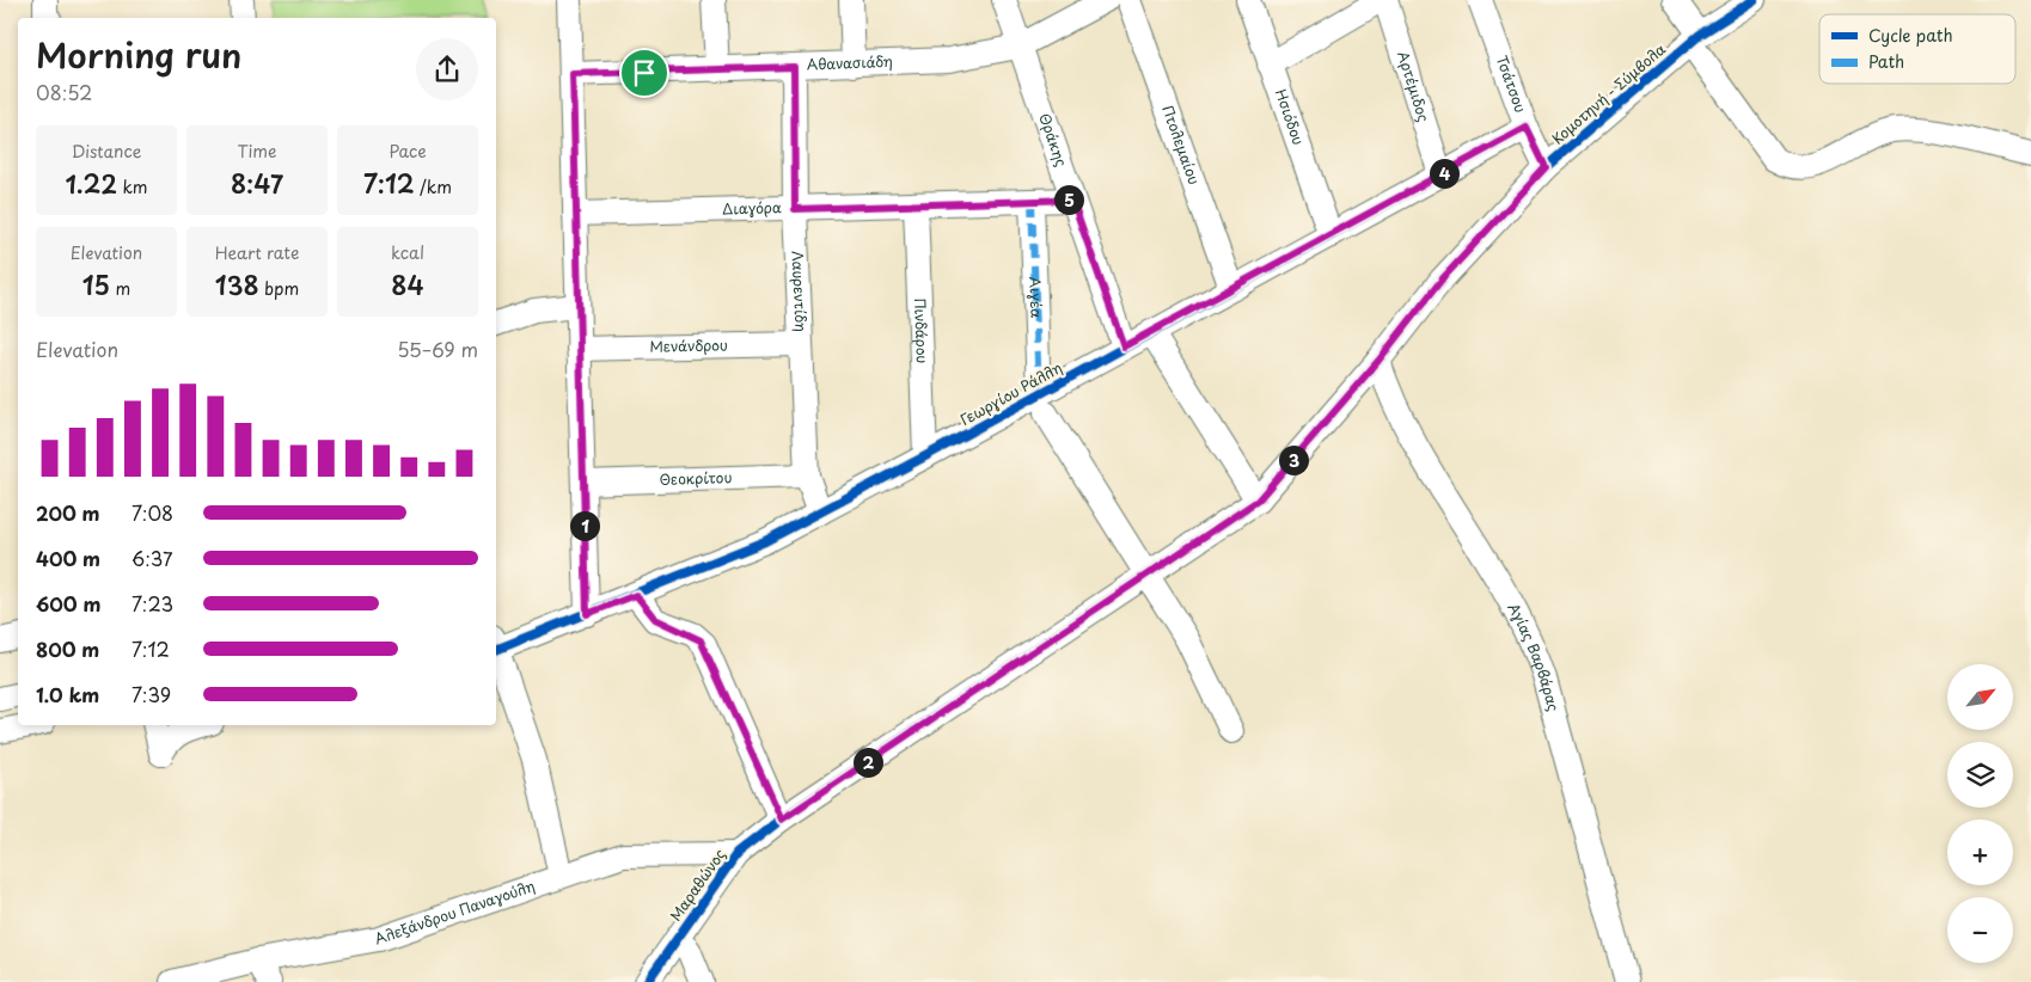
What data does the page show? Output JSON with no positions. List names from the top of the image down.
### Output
{
  "streets": {
    "street": [
      "Αθανασιάδη",
      "Τσάτσου",
      "Αρτέμιδος",
      "Κομοτηνή - Σύμβολα",
      "Ησιόδου",
      "Θράκης",
      "Πτολεμαίου",
      "Διαγόρα",
      "Λαυρεντίδη",
      "Αιγέα",
      "Πινδάρου",
      "Μενάνδρου",
      "Γεωργίου Ράλλη",
      "Θεοκρίτου",
      "Αγίας Βαρβάρας",
      "Μαραθώνος",
      "Αλεξάνδρου Παναγούλη"
    ]
  },
  "crossings": [
    ["Αθανασιάδη", "Θράκης"],
    ["Αθανασιάδη", "Λαυρεντίδη"],
    ["Τσάτσου", "Κομοτηνή - Σύμβολα"],
    ["Τσάτσου", "Γεωργίου Ράλλη"],
    ["Αρτέμιδος", "Γεωργίου Ράλλη"],
    ["Κομοτηνή - Σύμβολα", "Αγίας Βαρβάρας"],
    ["Κομοτηνή - Σύμβολα", "Μαραθώνος"],
    ["Ησιόδου", "Γεωργίου Ράλλη"],
    ["Θράκης", "Διαγόρα"],
    ["Θράκης", "Γεωργίου Ράλλη"],
    ["Πτολεμαίου", "Γεωργίου Ράλλη"],
    ["Διαγόρα", "Λαυρεντίδη"],
    ["Διαγόρα", "Αιγέα"],
    ["Διαγόρα", "Πινδάρου"],
    ["Λαυρεντίδη", "Μενάνδρου"],
    ["Λαυρεντίδη", "Γεωργίου Ράλλη"],
    ["Λαυρεντίδη", "Θεοκρίτου"],
    ["Αιγέα", "Γεωργίου Ράλλη"],
    ["Πινδάρου", "Γεωργίου Ράλλη"],
    ["Αγίας Βαρβάρας", "Μαραθώνος"],
    ["Μαραθώνος", "Αλεξάνδρου Παναγούλη"]
  ],
  "legend": ["Cycle path", "Path"],
  "north": "top right",
  "page": {
    "heading": ["Morning run", "08:52"],
    "stats": [
      ["Distance", "1.22 km"],
      ["Time", "8:47"],
      ["Pace", "7:12 /km"],
      ["Elevation", "15 m"],
      ["Heart rate", "138 bpm"],
      ["kcal", "84"]
    ],
    "pins": [
      "4",
      "5",
      "3",
      "1",
      "2"
    ],
    "chart": ["Elevation", "55–69 m"],
    "list": [
      {
        "name": "200 m",
        "note": "7:08"
      },
      {
        "name": "400 m",
        "note": "6:37"
      },
      {
        "name": "600 m",
        "note": "7:23"
      },
      {
        "name": "800 m",
        "note": "7:12"
      },
      {
        "name": "1.0 km",
        "note": "7:39"
      }
    ],
    "map_buttons": ["+", "−"]
  }
}
